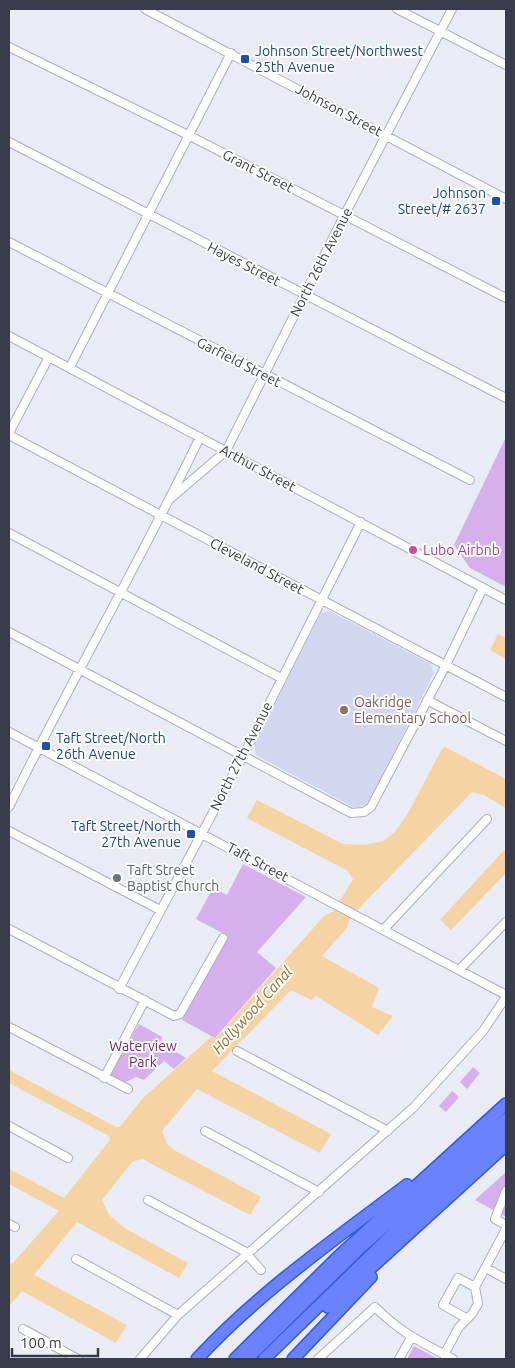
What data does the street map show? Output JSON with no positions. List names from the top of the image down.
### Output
{
  "streets": {
    "street": [
      "Johnson Street",
      "Grant Street",
      "North 26th Avenue",
      "Hayes Street",
      "Garfield Street",
      "Arthur Street",
      "Cleveland Street",
      "North 27th Avenue",
      "Taft Street"
    ]
  },
  "crossings": [
    ["Johnson Street", "North 26th Avenue"],
    ["Grant Street", "North 26th Avenue"],
    ["North 26th Avenue", "Hayes Street"],
    ["North 26th Avenue", "Garfield Street"],
    ["North 26th Avenue", "Arthur Street"],
    ["North 26th Avenue", "Cleveland Street"],
    ["North 26th Avenue", "Taft Street"],
    ["Arthur Street", "North 27th Avenue"],
    ["Cleveland Street", "North 27th Avenue"],
    ["North 27th Avenue", "Taft Street"]
  ],
  "water": ["Hollywood Canal"],
  "parks": ["Waterview Park"],
  "places": {
    "transit": [
      "Johnson Street/Northwest 25th Avenue",
      "Johnson Street/# 2637",
      "Taft Street/North 26th Avenue",
      "Taft Street/North 27th Avenue"
    ],
    "other": ["Lubo Airbnb", "Oakridge Elementary School", "Taft Street Baptist Church"]
  },
  "scale_bar": "100 m"
}
